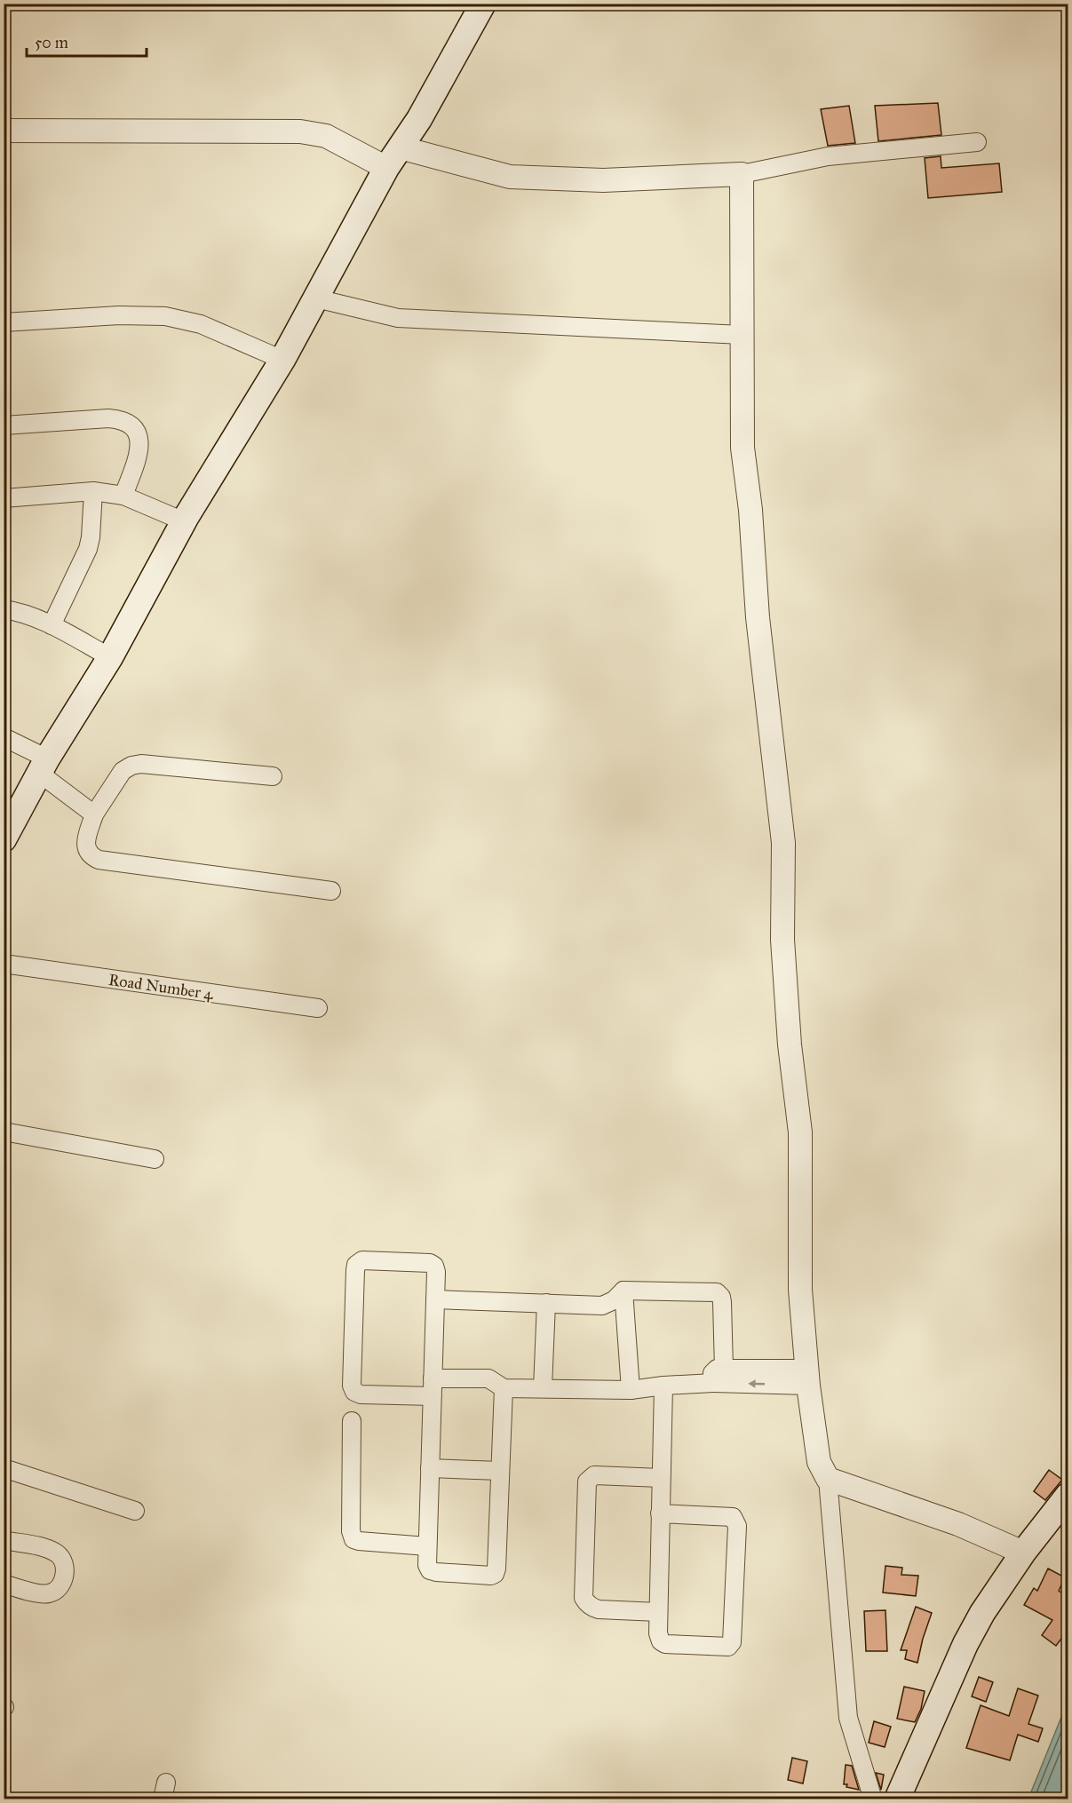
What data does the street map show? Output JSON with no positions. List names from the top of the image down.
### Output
{
  "streets": {
    "street": ["Road Number 4"]
  },
  "scale_bar": "50 m"
}
